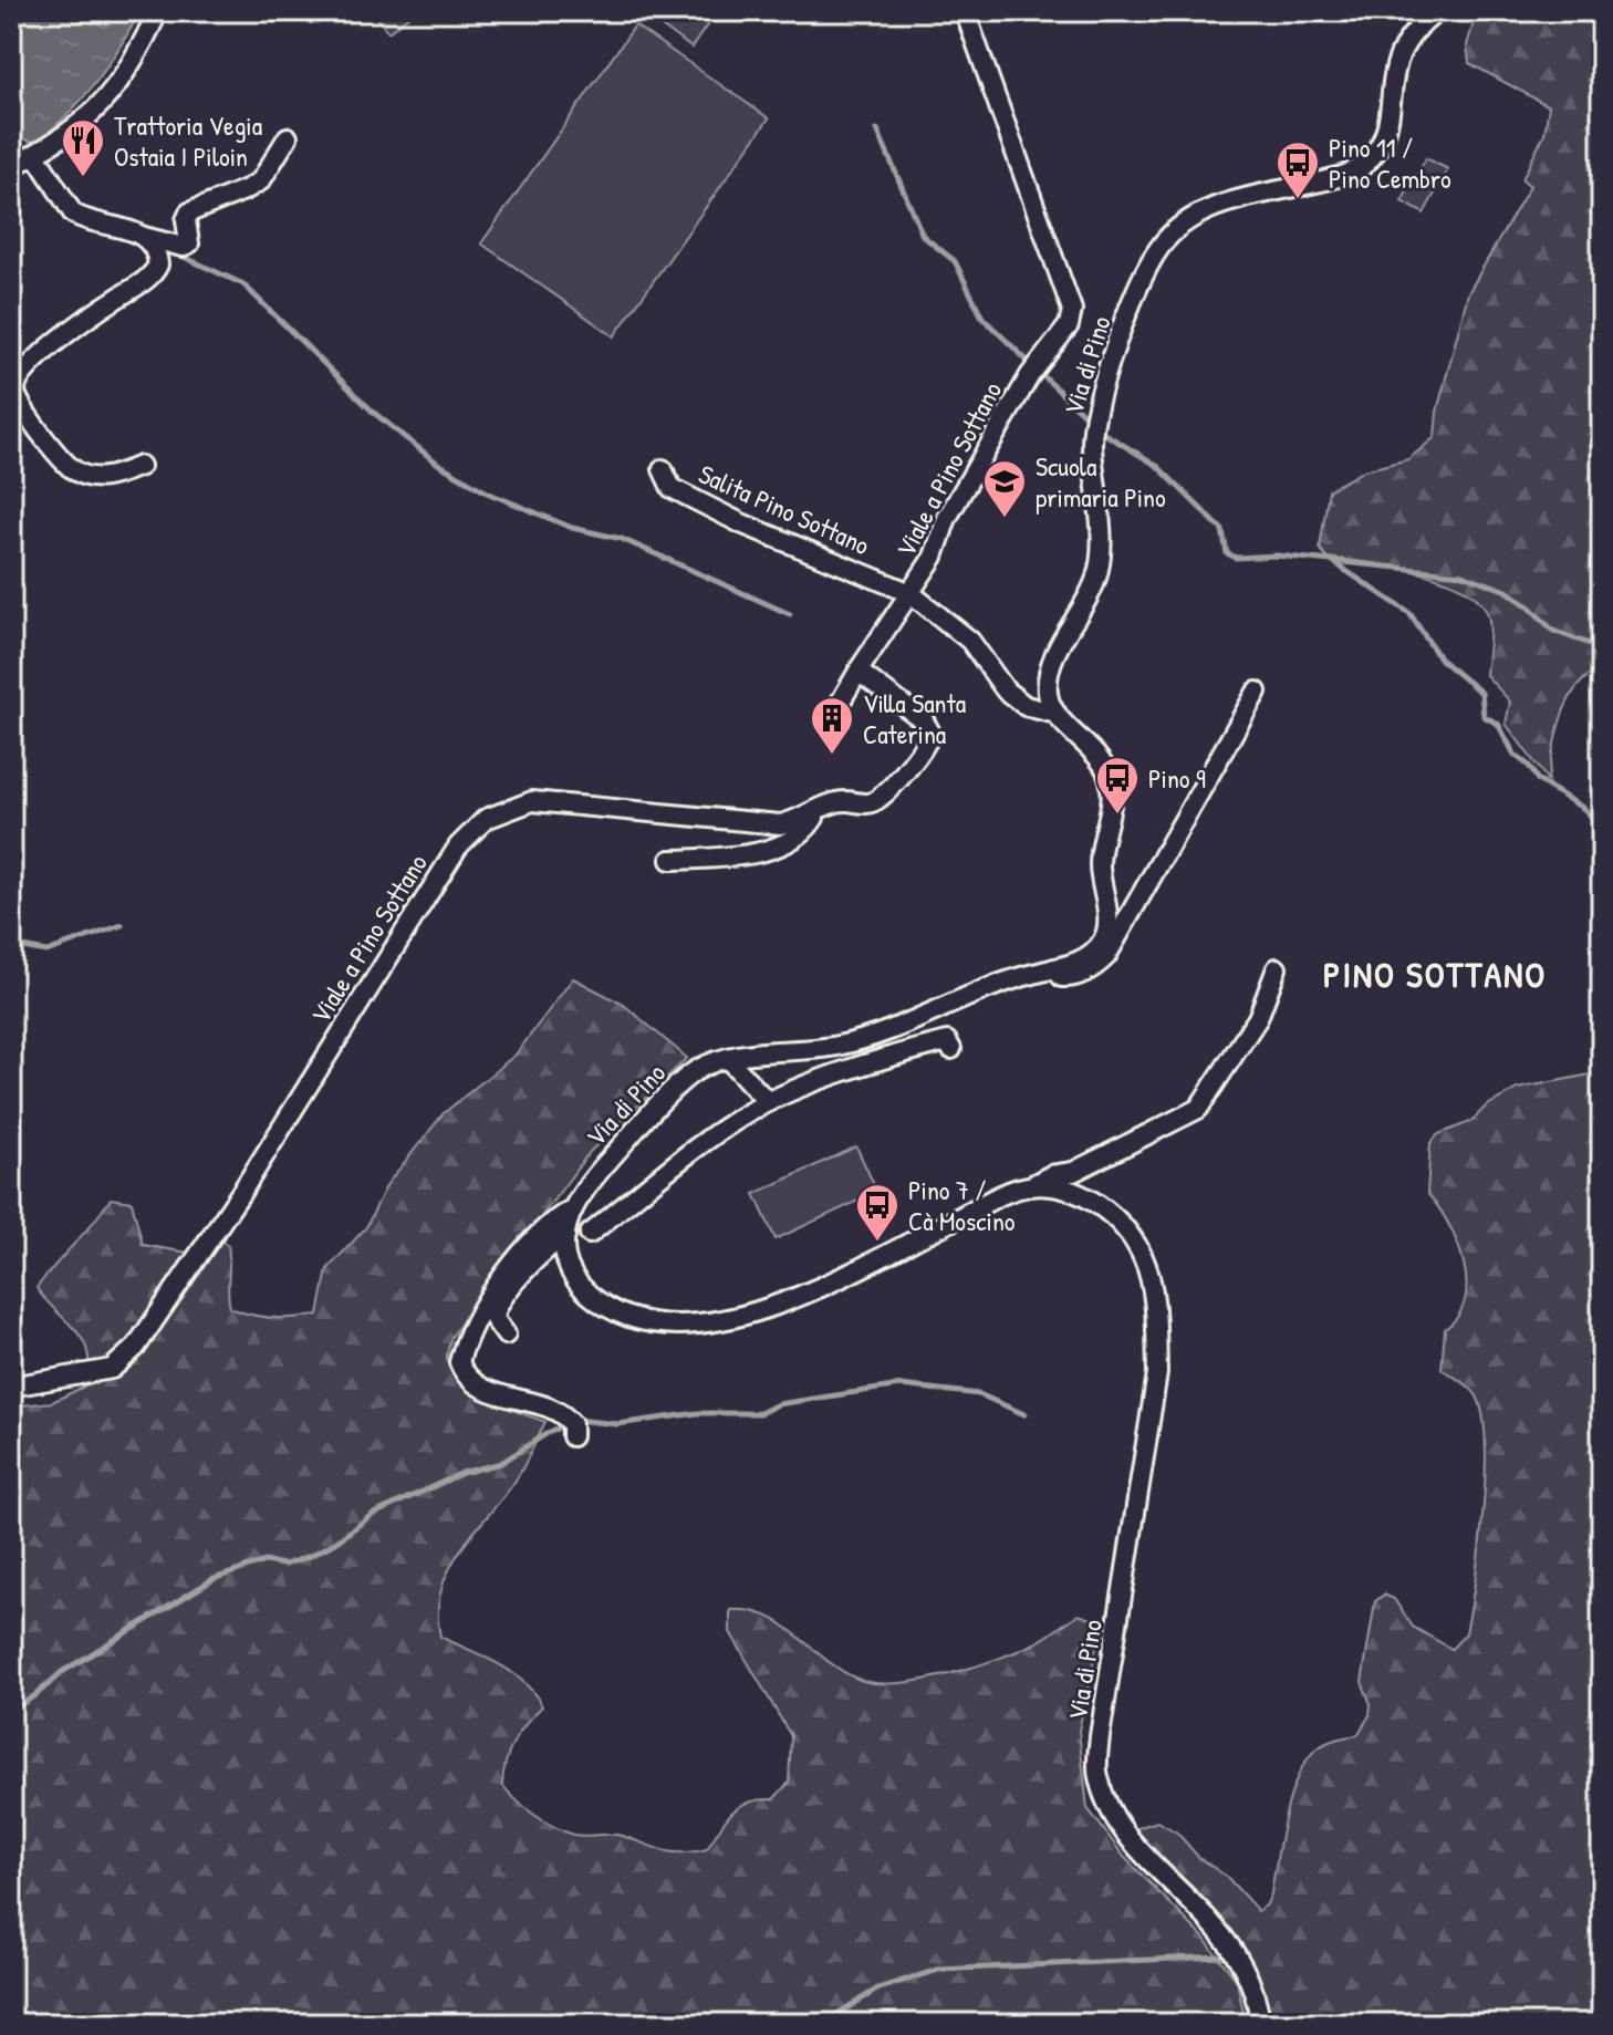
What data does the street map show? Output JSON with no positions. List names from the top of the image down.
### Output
{
  "streets": {
    "street": ["Via di Pino", "Viale a Pino Sottano", "Salita Pino Sottano"]
  },
  "crossings": [
    ["Via di Pino", "Salita Pino Sottano"],
    ["Viale a Pino Sottano", "Salita Pino Sottano"]
  ],
  "districts": ["PINO SOTTANO"],
  "places": {
    "restaurant": ["Trattoria Vegia Ostaia I Piloin"],
    "bus stop": ["Pino 11 / Pino Cembro", "Pino 9", "Pino 7 / Cà Moscino"],
    "school or university": ["Scuola primaria Pino"],
    "building": ["Villa Santa Caterina"]
  }
}
